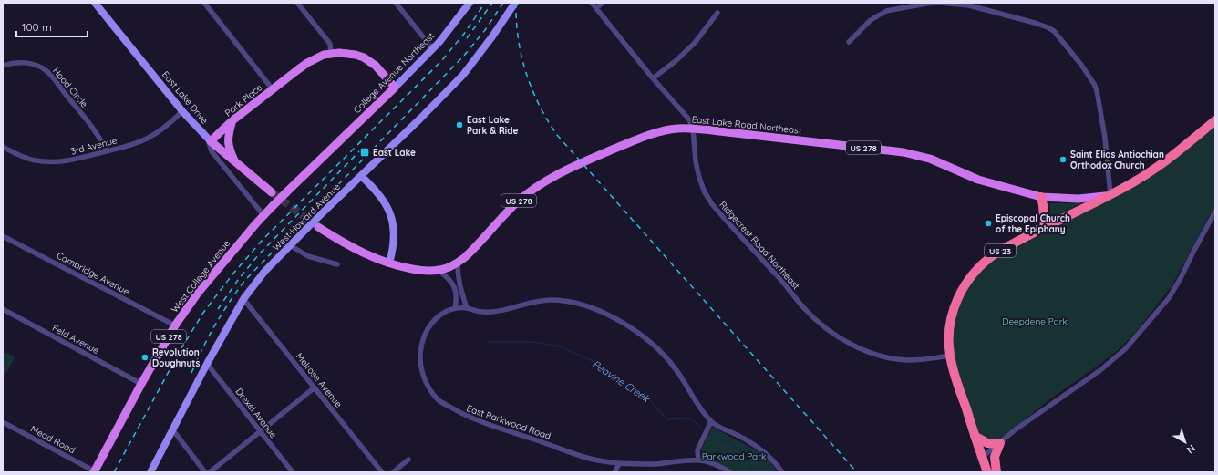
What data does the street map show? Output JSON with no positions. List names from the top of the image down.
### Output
{
  "streets": {
    "highway": ["US 23"],
    "main road": [
      "College Avenue Northeast",
      "East Lake Drive",
      "Park Place",
      "East Lake Road Northeast",
      "US 278",
      "West Howard Avenue",
      "West College Avenue"
    ],
    "street": [
      "Hood Circle",
      "3rd Avenue",
      "Ridgecrest Road Northeast",
      "Cambridge Avenue",
      "Feld Avenue",
      "Melrose Avenue",
      "Drexel Avenue",
      "East Parkwood Road",
      "Mead Road"
    ]
  },
  "crossings": [
    ["College Avenue Northeast", "West College Avenue"],
    ["Hood Circle", "3rd Avenue"],
    ["East Lake Drive", "Park Place"],
    ["East Lake Drive", "3rd Avenue"],
    ["East Lake Road Northeast", "Ridgecrest Road Northeast"],
    ["East Lake Road Northeast", "US 23"],
    ["West Howard Avenue", "Melrose Avenue"],
    ["West Howard Avenue", "Drexel Avenue"],
    ["Ridgecrest Road Northeast", "US 23"],
    ["Cambridge Avenue", "West College Avenue"],
    ["West College Avenue", "Feld Avenue"],
    ["West College Avenue", "Mead Road"]
  ],
  "water": ["Peavine Creek"],
  "parks": ["Deepdene Park", "Parkwood Park"],
  "places": {
    "other": [
      "East Lake Park & Ride",
      "Saint Elias Antiochian Orthodox Church",
      "Episcopal Church of the Epiphany",
      "Revolution Doughnuts"
    ],
    "transit": ["East Lake"]
  },
  "scale_bar": "100 m",
  "north": "bottom right"
}
